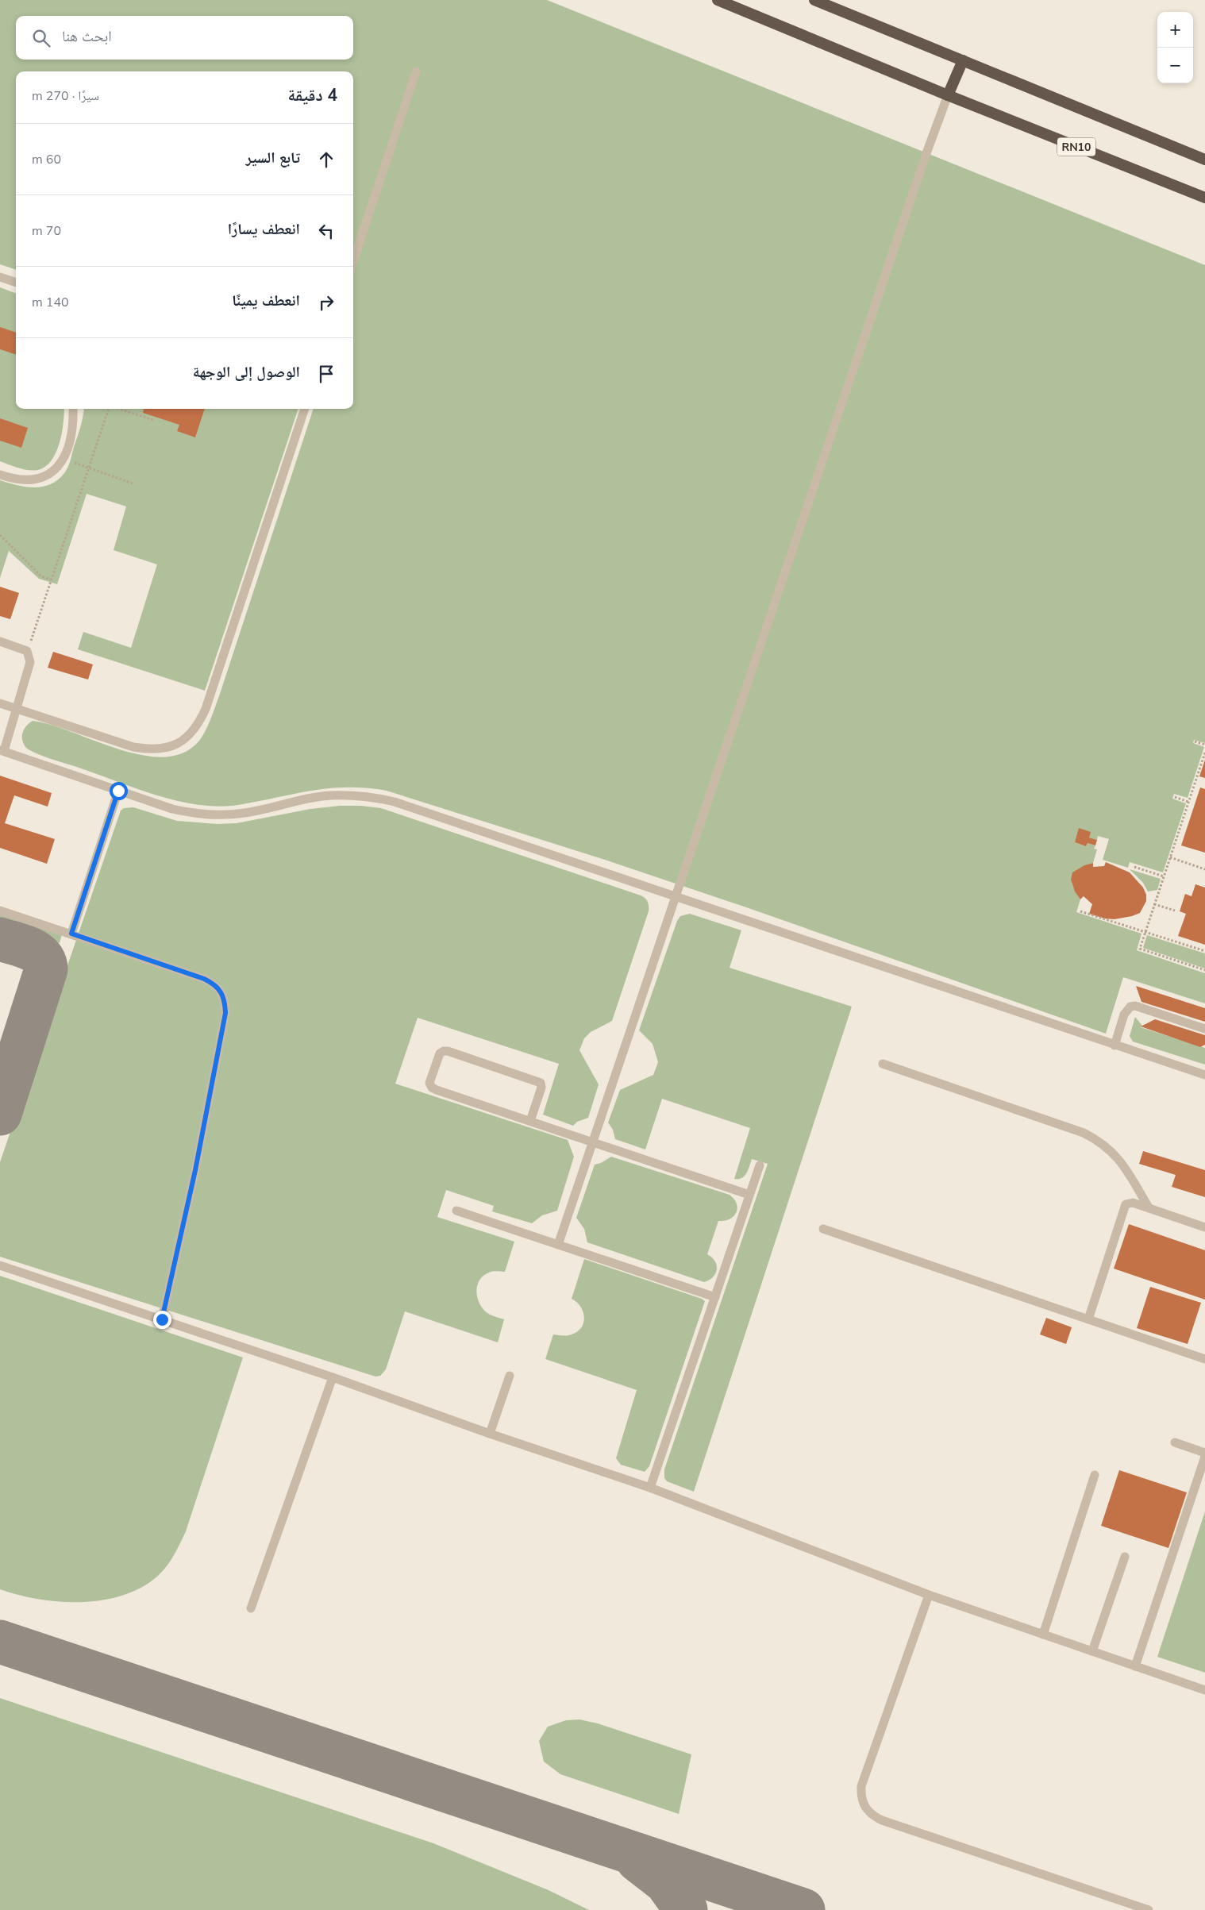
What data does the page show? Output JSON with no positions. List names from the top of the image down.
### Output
{
  "streets": {
    "highway": ["RN10"]
  },
  "page": {
    "map_buttons": ["+", "−"],
    "search": "ابحث هنا",
    "heading": ["4 دقيقة", "سيرًا · 270 m"],
    "list": [
      ["تابع السير", "60 m"],
      ["انعطف يسارًا", "70 m"],
      ["انعطف يمينًا", "140 m"],
      "الوصول إلى الوجهة"
    ]
  }
}
